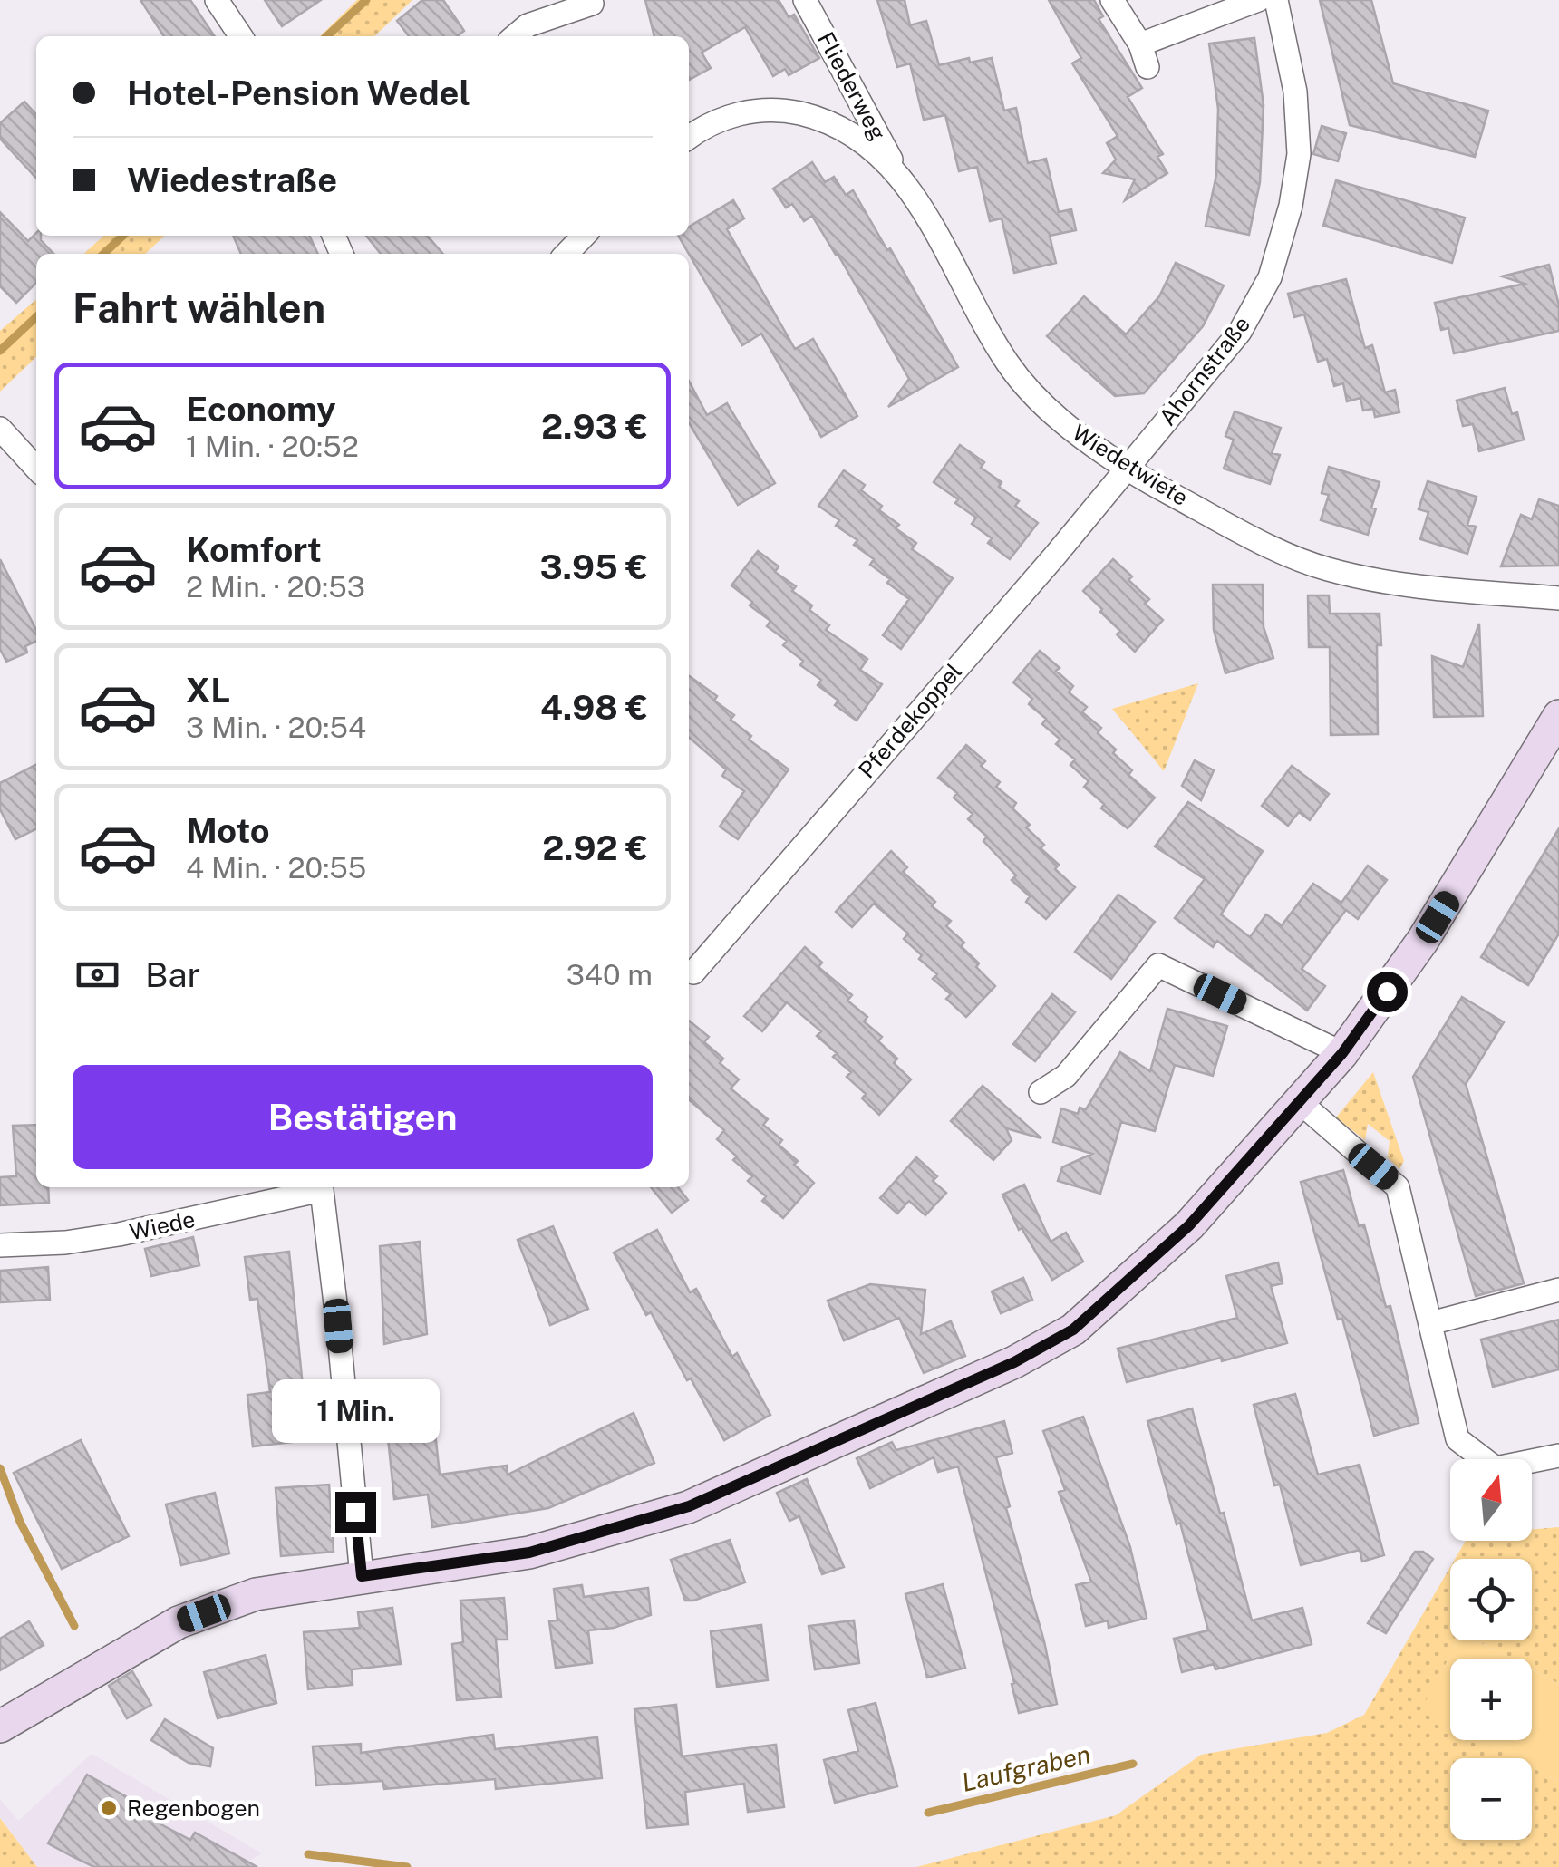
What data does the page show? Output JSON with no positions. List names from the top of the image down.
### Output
{
  "streets": {
    "street": [
      "Fliederweg",
      "Ahornstraße",
      "Wiedetwiete",
      "Pferdekoppel",
      "Wiede"
    ]
  },
  "crossings": [
    ["Fliederweg", "Wiedetwiete"],
    ["Ahornstraße", "Wiedetwiete"],
    ["Ahornstraße", "Pferdekoppel"],
    ["Wiedetwiete", "Pferdekoppel"]
  ],
  "water": ["Laufgraben"],
  "places": ["Regenbogen"],
  "north": "top",
  "page": {
    "banner": ["Hotel-Pension Wedel", "Wiedestraße"],
    "heading": "Fahrt wählen",
    "list": [
      {
        "name": "Economy",
        "note": "1 Min. · 20:52",
        "value": "2.93 €"
      },
      {
        "name": "Komfort",
        "note": "2 Min. · 20:53",
        "value": "3.95 €"
      },
      {
        "name": "XL",
        "note": "3 Min. · 20:54",
        "value": "4.98 €"
      },
      {
        "name": "Moto",
        "note": "4 Min. · 20:55",
        "value": "2.92 €"
      }
    ],
    "pay": ["Bar", "340 m"],
    "buttons": "Bestätigen",
    "bubble": "1 Min.",
    "map_buttons": ["+", "−"]
  }
}
